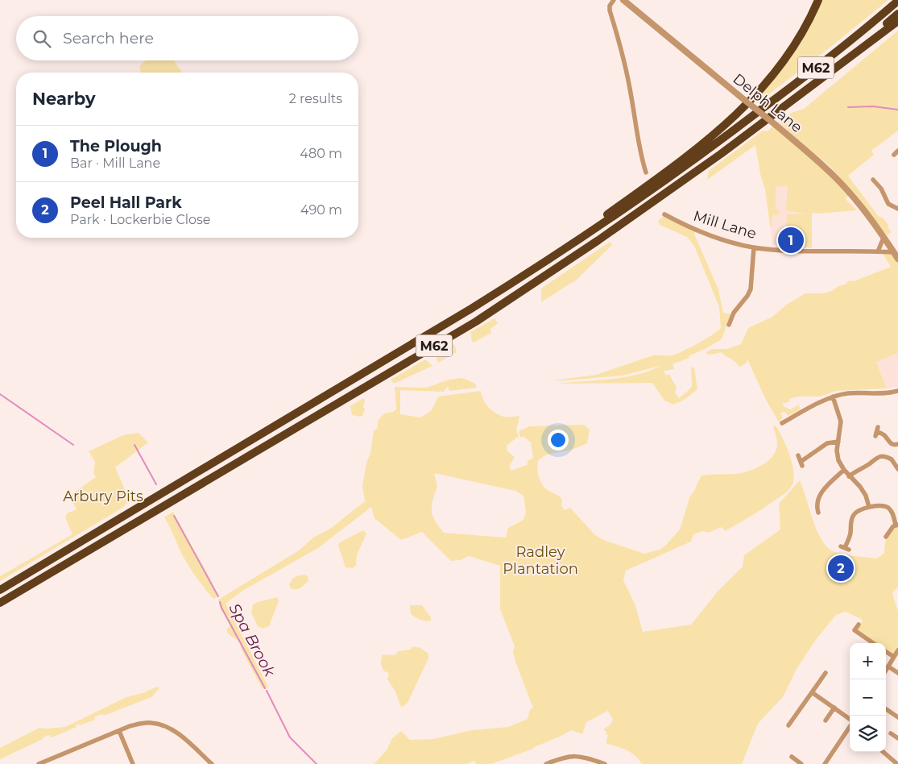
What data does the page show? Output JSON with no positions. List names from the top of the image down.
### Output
{
  "streets": {
    "highway": ["M62"],
    "street": ["Delph Lane", "Mill Lane"]
  },
  "water": ["Spa Brook"],
  "parks": ["Arbury Pits", "Radley Plantation"],
  "page": {
    "search": "Search here",
    "heading": ["Nearby", "2 results"],
    "list": [
      {
        "mark": "1",
        "name": "The Plough",
        "note": "Bar · Mill Lane",
        "value": "480 m"
      },
      {
        "mark": "2",
        "name": "Peel Hall Park",
        "note": "Park · Lockerbie Close",
        "value": "490 m"
      }
    ],
    "pins": ["1", "2"],
    "map_buttons": ["+", "−"]
  }
}
